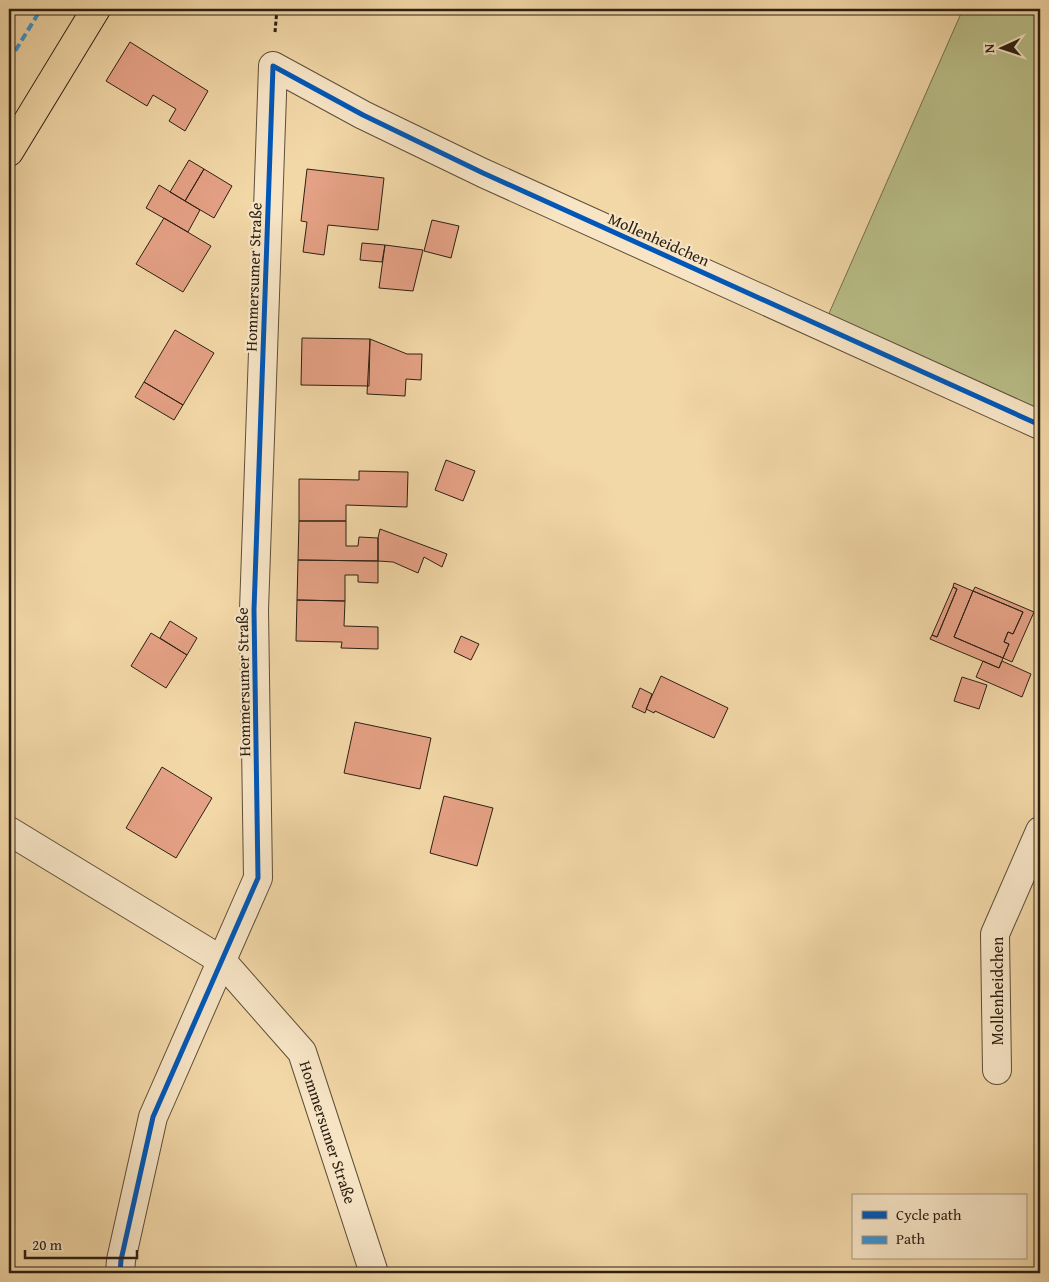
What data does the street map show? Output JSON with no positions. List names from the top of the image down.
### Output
{
  "streets": {
    "street": ["Mollenheidchen", "Hommersumer Straße"]
  },
  "crossings": [
    ["Mollenheidchen", "Hommersumer Straße"]
  ],
  "legend": ["Cycle path", "Path"],
  "scale_bar": "20 m",
  "north": "left"
}
